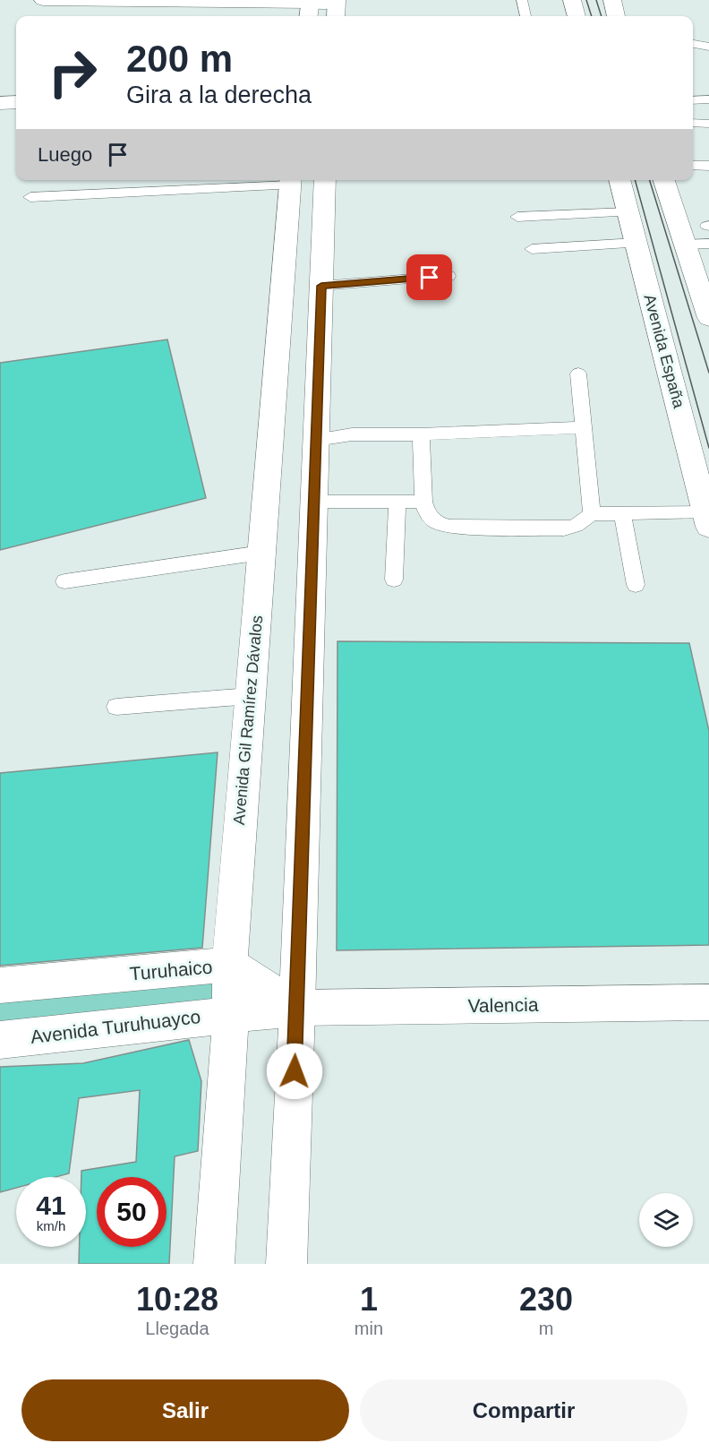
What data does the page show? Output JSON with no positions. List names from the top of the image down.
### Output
{
  "streets": {
    "main road": [
      "Avenida España",
      "Avenida Gil Ramírez Dávalos",
      "Turuhaico",
      "Valencia",
      "Avenida Turuhuayco"
    ]
  },
  "crossings": [
    ["Avenida Gil Ramírez Dávalos", "Turuhaico"],
    ["Avenida Gil Ramírez Dávalos", "Avenida Turuhuayco"],
    ["Turuhaico", "Valencia"]
  ],
  "page": {
    "turn": ["200 m", "Gira a la derecha"],
    "then": "Luego",
    "speed": "41 km/h",
    "limit": "50",
    "eta": [
      "10:28",
      "Llegada",
      "1",
      "min",
      "230",
      "m"
    ],
    "buttons": ["Salir", "Compartir"]
  }
}
